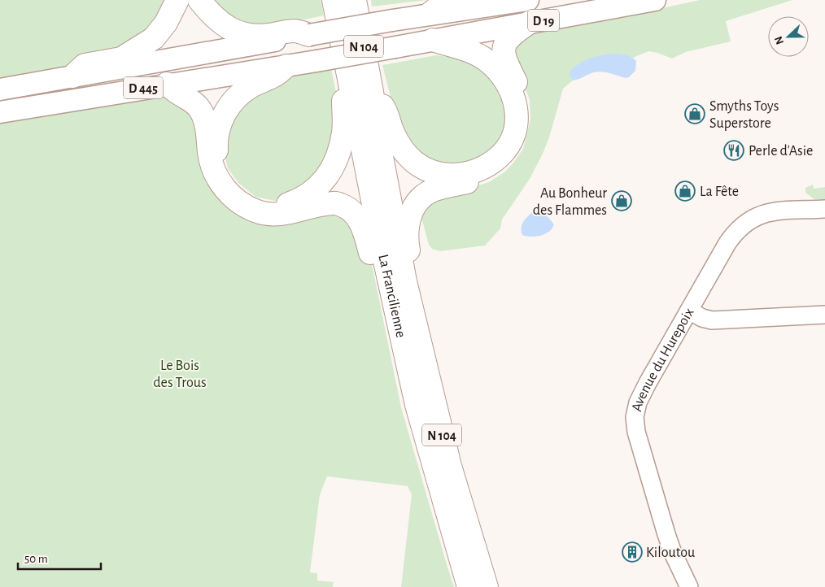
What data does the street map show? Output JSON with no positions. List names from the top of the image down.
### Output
{
  "streets": {
    "highway": ["N 104", "La Francilienne"],
    "main road": ["D 19", "D 445"],
    "street": ["Avenue du Hurepoix"]
  },
  "crossings": [
    ["D 19", "D 445"]
  ],
  "parks": ["Le Bois des Trous"],
  "places": {
    "shop": ["Smyths Toys Superstore", "La Fête", "Au Bonheur des Flammes"],
    "restaurant": ["Perle d'Asie"],
    "building": ["Kiloutou"]
  },
  "scale_bar": "50 m",
  "north": "left"
}
